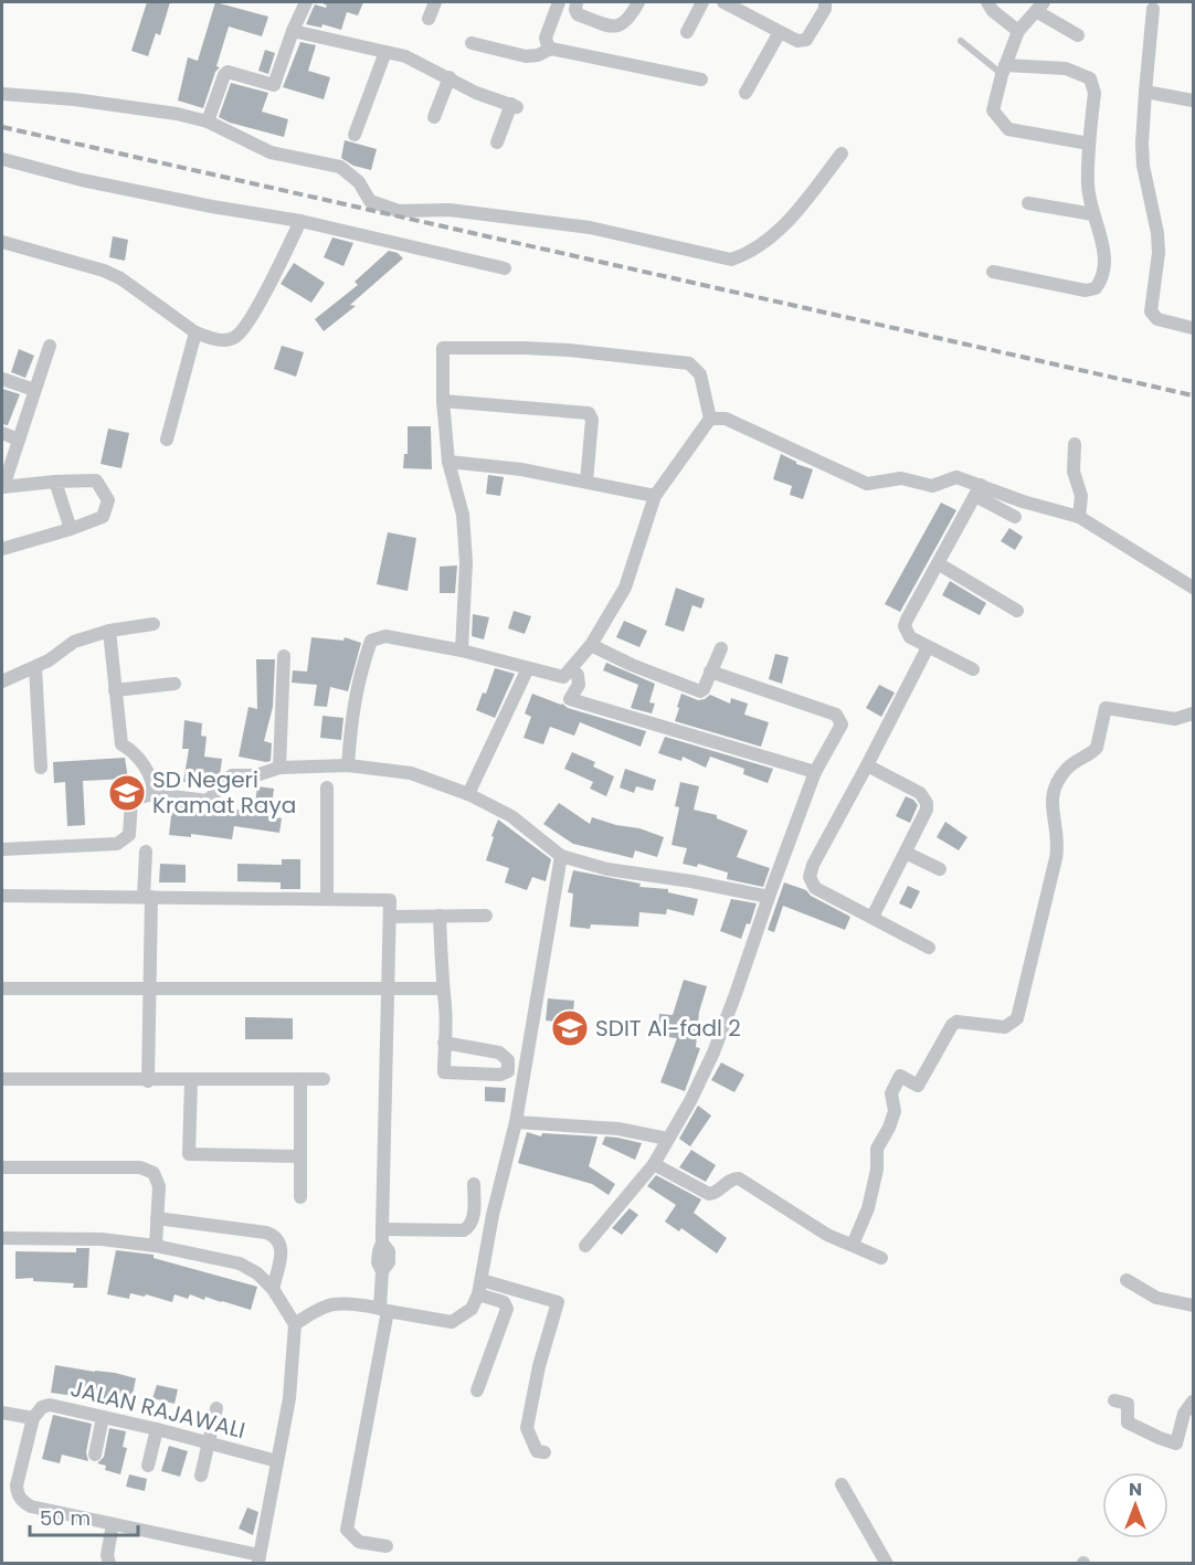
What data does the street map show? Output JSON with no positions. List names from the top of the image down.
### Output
{
  "streets": {
    "street": ["JALAN RAJAWALI"]
  },
  "places": {
    "school or university": ["SD Negeri Kramat Raya", "SDIT Al-fadl 2"]
  },
  "scale_bar": "50 m",
  "north": "top"
}
